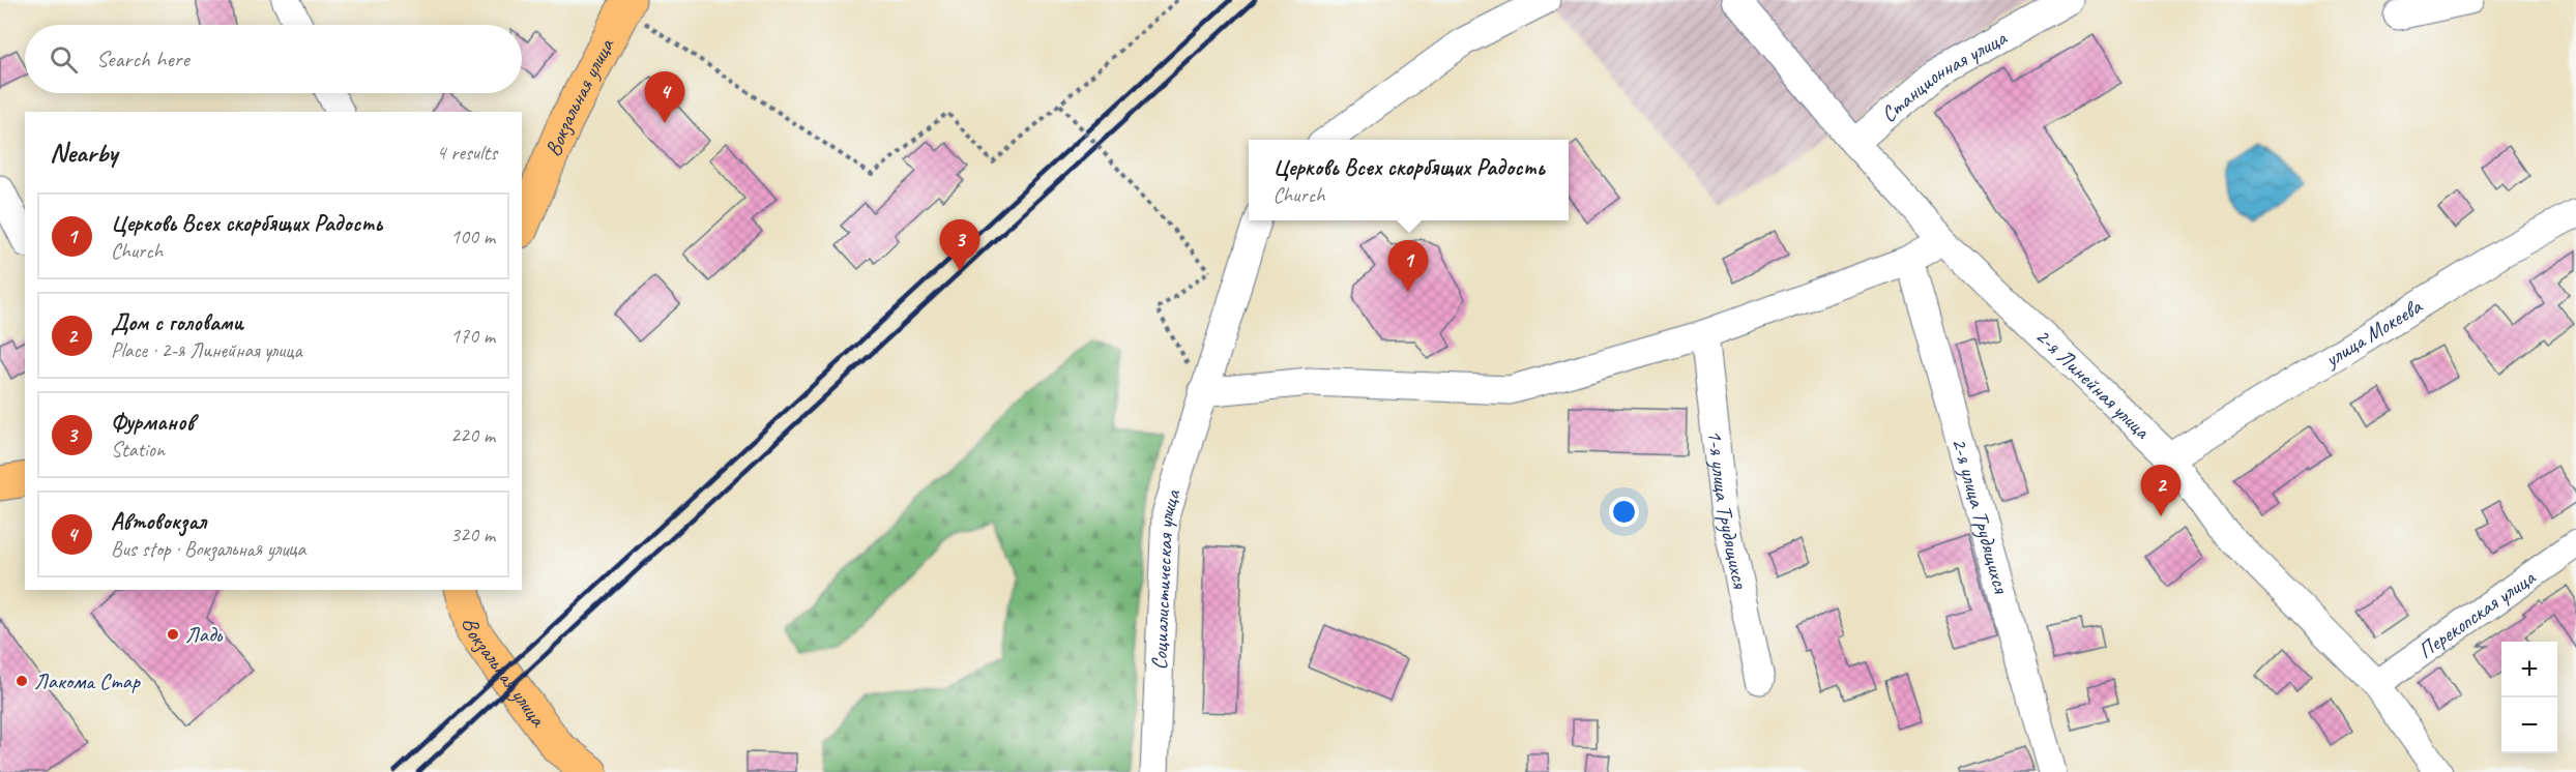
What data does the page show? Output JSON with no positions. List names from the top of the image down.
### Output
{
  "streets": {
    "main road": ["Вокзальная улица"],
    "street": [
      "Станционная улица",
      "улица Мокеева",
      "2-я Линейная улица",
      "1-я улица Трудящихся",
      "2-я улица Трудящихся",
      "Социалистическая улица",
      "Перекопская улица"
    ]
  },
  "crossings": [
    ["Станционная улица", "2-я Линейная улица"],
    ["улица Мокеева", "2-я Линейная улица"],
    ["2-я Линейная улица", "Перекопская улица"]
  ],
  "places": ["Ладь", "Лакома Стар"],
  "page": {
    "search": "Search here",
    "pins": [
      "4",
      "3",
      "1",
      "2"
    ],
    "heading": ["Nearby", "4 results"],
    "popup": ["Церковь Всех скорбящих Радость", "Church"],
    "list": [
      {
        "mark": "1",
        "name": "Церковь Всех скорбящих Радость",
        "note": "Church",
        "value": "100 m"
      },
      {
        "mark": "2",
        "name": "Дом с головами",
        "note": "Place · 2-я Линейная улица",
        "value": "170 m"
      },
      {
        "mark": "3",
        "name": "Фурманов",
        "note": "Station",
        "value": "220 m"
      },
      {
        "mark": "4",
        "name": "Автовокзал",
        "note": "Bus stop · Вокзальная улица",
        "value": "320 m"
      }
    ],
    "map_buttons": ["+", "−"]
  }
}
